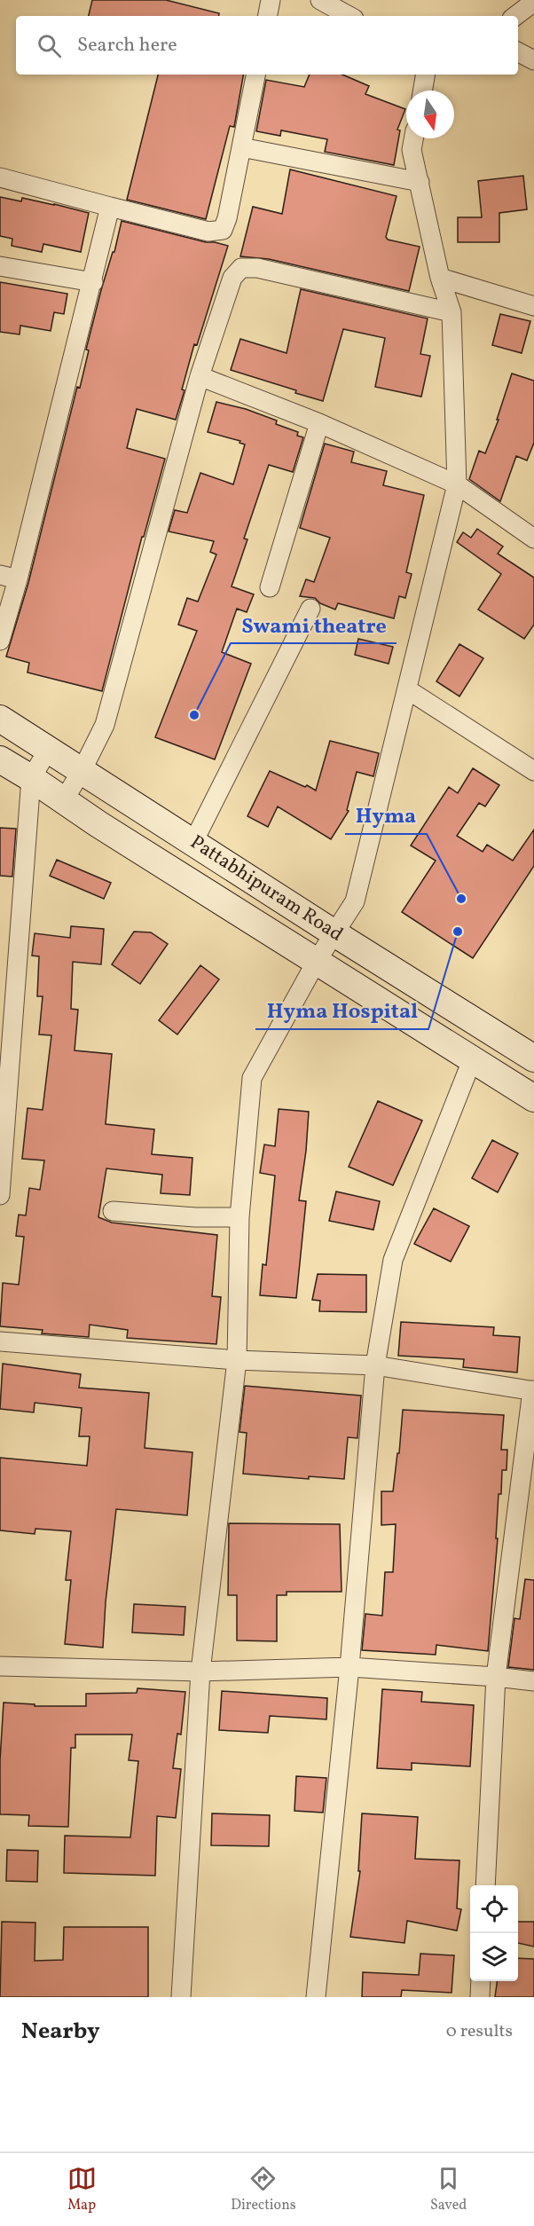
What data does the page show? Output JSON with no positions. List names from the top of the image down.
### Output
{
  "streets": {
    "street": ["Pattabhipuram Road"]
  },
  "places": ["Swami theatre", "Hyma", "Hyma Hospital"],
  "north": "bottom",
  "page": {
    "search": "Search here",
    "heading": ["Nearby", "0 results"],
    "nav": ["Map", "Directions", "Saved"]
  }
}
